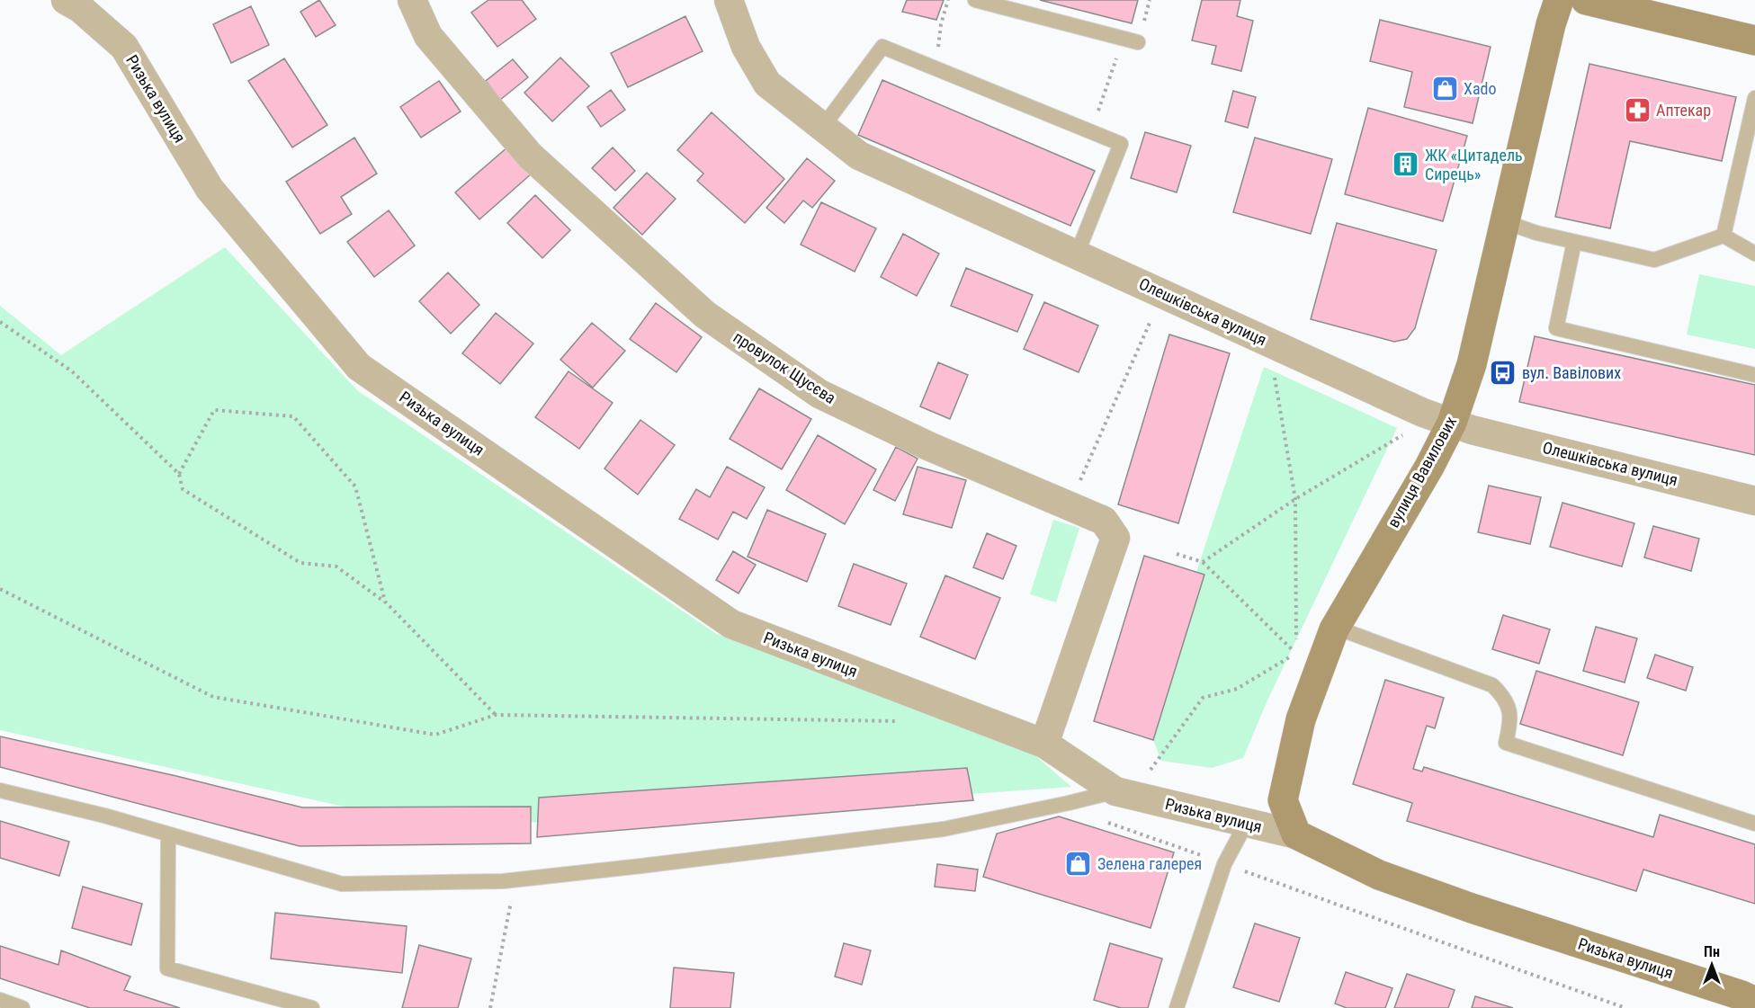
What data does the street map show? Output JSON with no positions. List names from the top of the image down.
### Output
{
  "streets": {
    "street": [
      "Ризька вулиця",
      "Олешківська вулиця",
      "провулок Щусєва",
      "вулиця Вавилових"
    ]
  },
  "crossings": [
    ["Ризька вулиця", "провулок Щусєва"],
    ["Ризька вулиця", "вулиця Вавилових"],
    ["Олешківська вулиця", "вулиця Вавилових"]
  ],
  "places": {
    "shop": ["Xado", "Зелена галерея"],
    "pharmacy": ["Аптекар"],
    "building": ["ЖК «Цитадель Сирець»"],
    "bus stop": ["вул. Вавілових"]
  },
  "north": "top"
}
